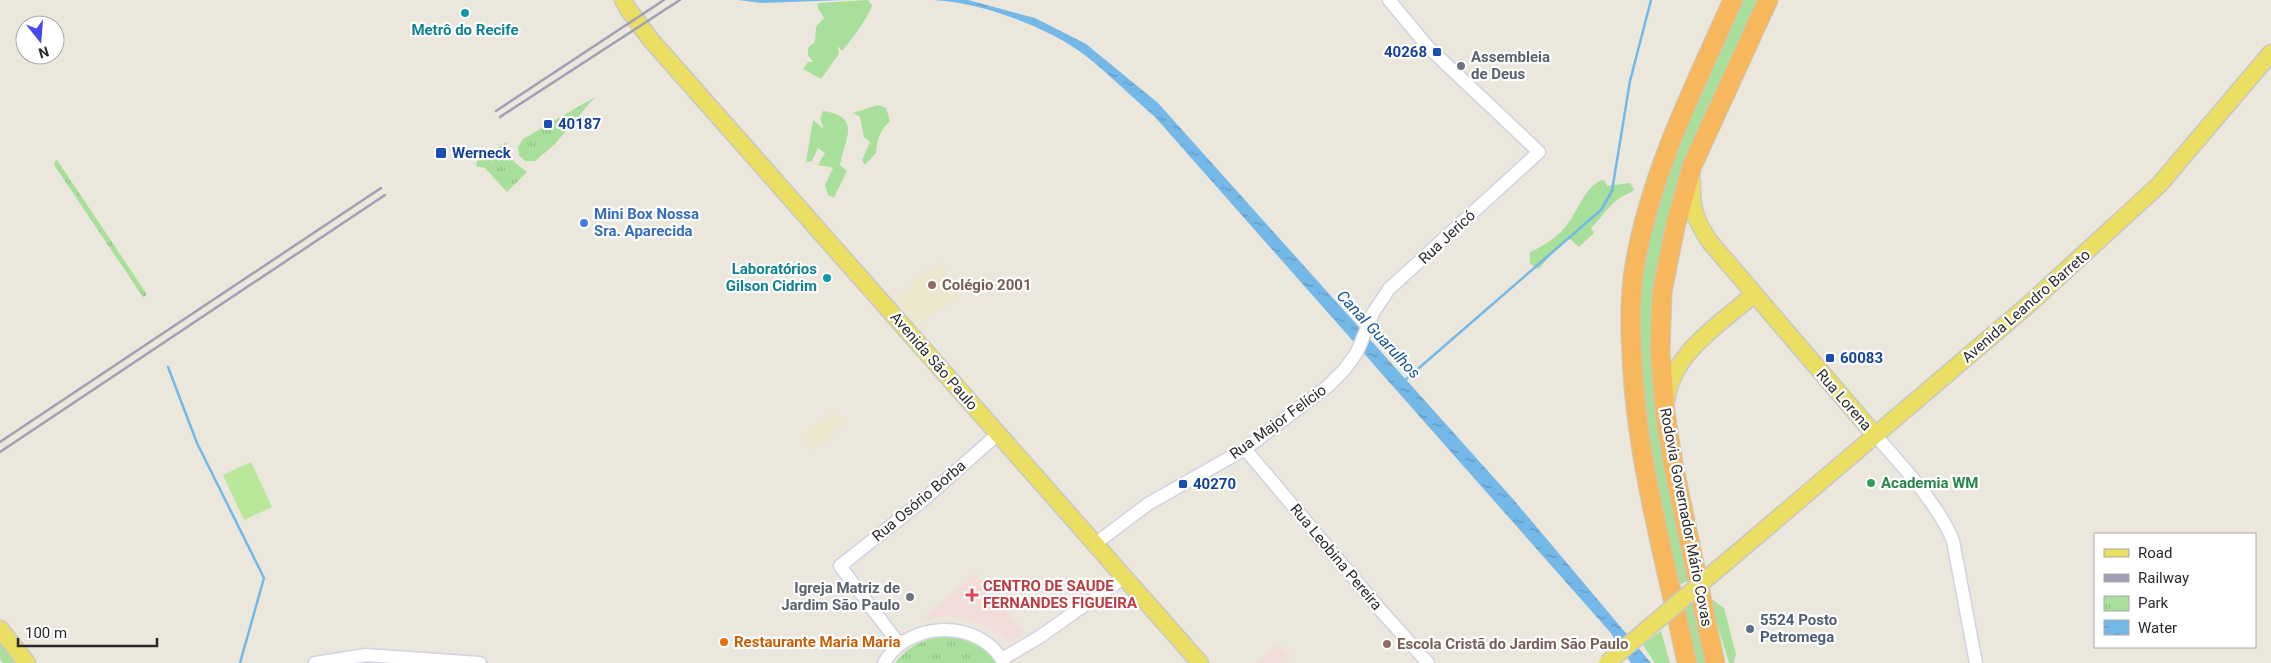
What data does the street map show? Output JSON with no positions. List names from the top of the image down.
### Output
{
  "streets": {
    "highway": ["Rodovia Governador Mário Covas"],
    "main road": ["Avenida Leandro Barreto", "Avenida São Paulo", "Rua Lorena"],
    "street": [
      "Rua Jericó",
      "Rua Major Felício",
      "Rua Osório Borba",
      "Rua Leobina Pereira"
    ]
  },
  "crossings": [
    ["Rua Jericó", "Rua Major Felício"],
    ["Avenida Leandro Barreto", "Rua Lorena"],
    ["Avenida São Paulo", "Rua Major Felício"],
    ["Avenida São Paulo", "Rua Osório Borba"],
    ["Rua Lorena", "Rodovia Governador Mário Covas"],
    ["Rua Major Felício", "Rua Leobina Pereira"]
  ],
  "water": ["Canal Guarulhos"],
  "places": {
    "other": [
      "Metrô do Recife",
      "Assembleia de Deus",
      "Mini Box Nossa Sra. Aparecida",
      "Laboratórios Gilson Cidrim",
      "Colégio 2001",
      "Academia WM",
      "Igreja Matriz de Jardim São Paulo",
      "5524 Posto Petromega",
      "Restaurante Maria Maria",
      "Escola Cristã do Jardim São Paulo"
    ],
    "transit": [
      "40268",
      "40187",
      "Werneck",
      "60083",
      "40270"
    ],
    "health": ["CENTRO DE SAUDE FERNANDES FIGUEIRA"]
  },
  "legend": [
    "Road",
    "Railway",
    "Park",
    "Water"
  ],
  "scale_bar": "100 m",
  "north": "bottom"
}
